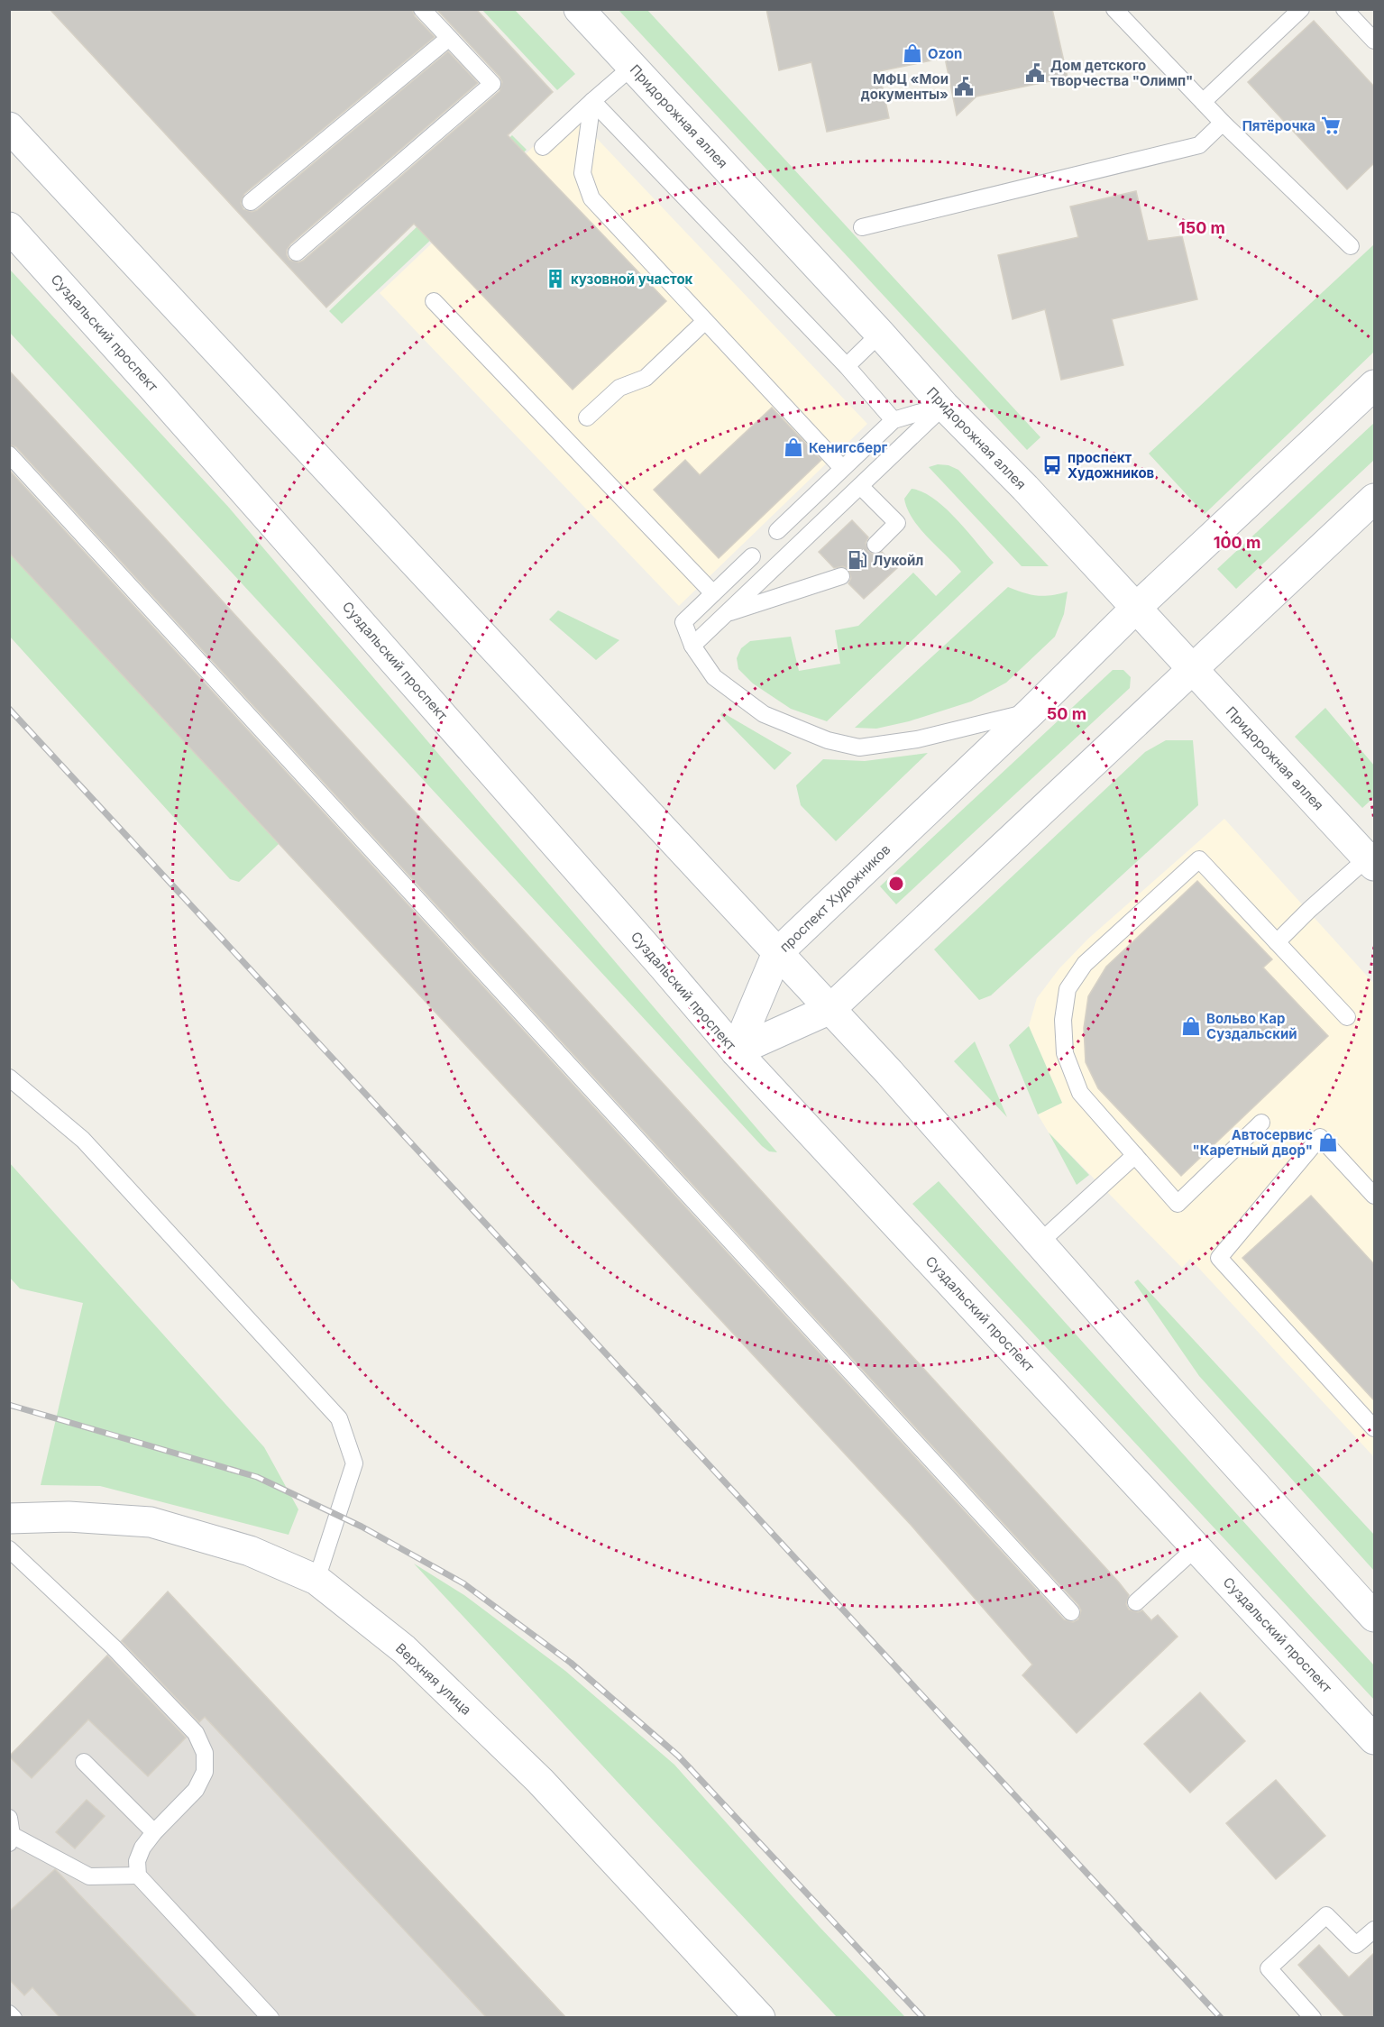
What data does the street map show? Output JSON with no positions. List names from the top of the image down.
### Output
{
  "streets": {
    "main road": [
      "Придорожная аллея",
      "Суздальский проспект",
      "проспект Художников",
      "Верхняя улица"
    ]
  },
  "crossings": [
    ["Придорожная аллея", "проспект Художников"],
    ["Суздальский проспект", "проспект Художников"]
  ],
  "places": {
    "shop": [
      "Ozon",
      "Кенигсберг",
      "Вольво Кар Суздальский",
      "Автосервис \"Каретный двор\""
    ],
    "public building": ["Дом детского творчества \"Олимп\"", "МФЦ «Мои документы»"],
    "supermarket": ["Пятёрочка"],
    "building": ["кузовной участок"],
    "bus stop": ["проспект Художников"],
    "fuel station": ["Лукойл"]
  },
  "rings": ["150 m", "100 m", "50 m"]
}
